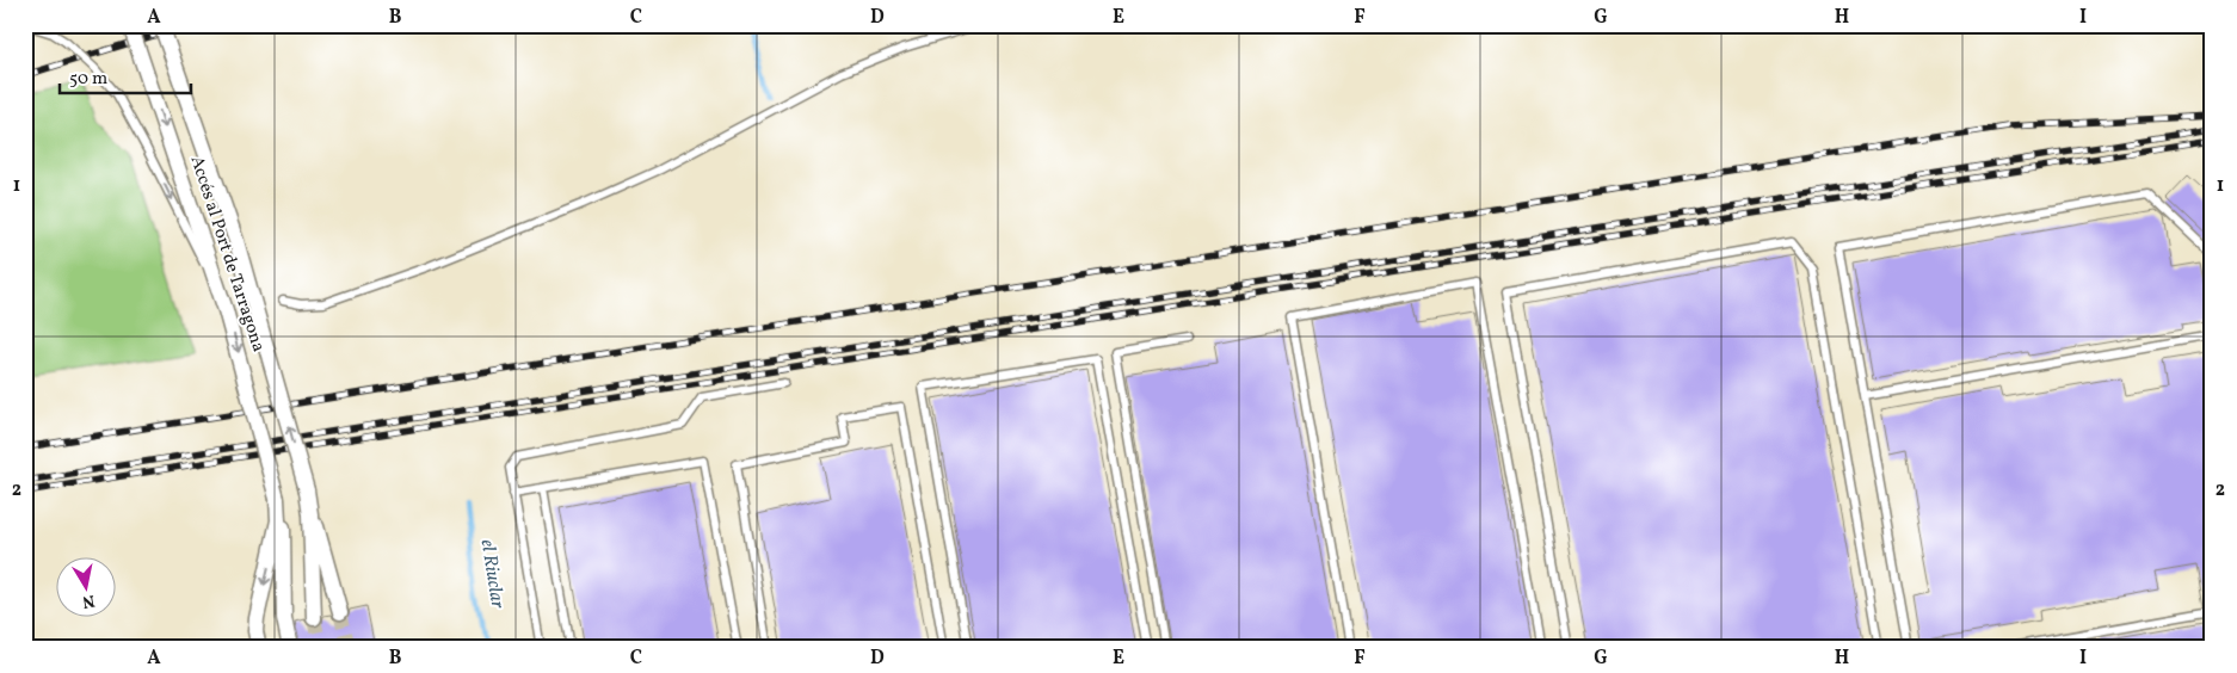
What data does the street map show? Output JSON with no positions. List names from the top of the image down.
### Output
{
  "streets": {
    "street": ["Accés al Port de Tarragona"]
  },
  "water": ["el Riuclar"],
  "scale_bar": "50 m",
  "north": "bottom",
  "grid": {
    "columns": [
      "A",
      "B",
      "C",
      "D",
      "E",
      "F",
      "G",
      "H",
      "I"
    ],
    "rows": ["1", "2"]
  }
}
